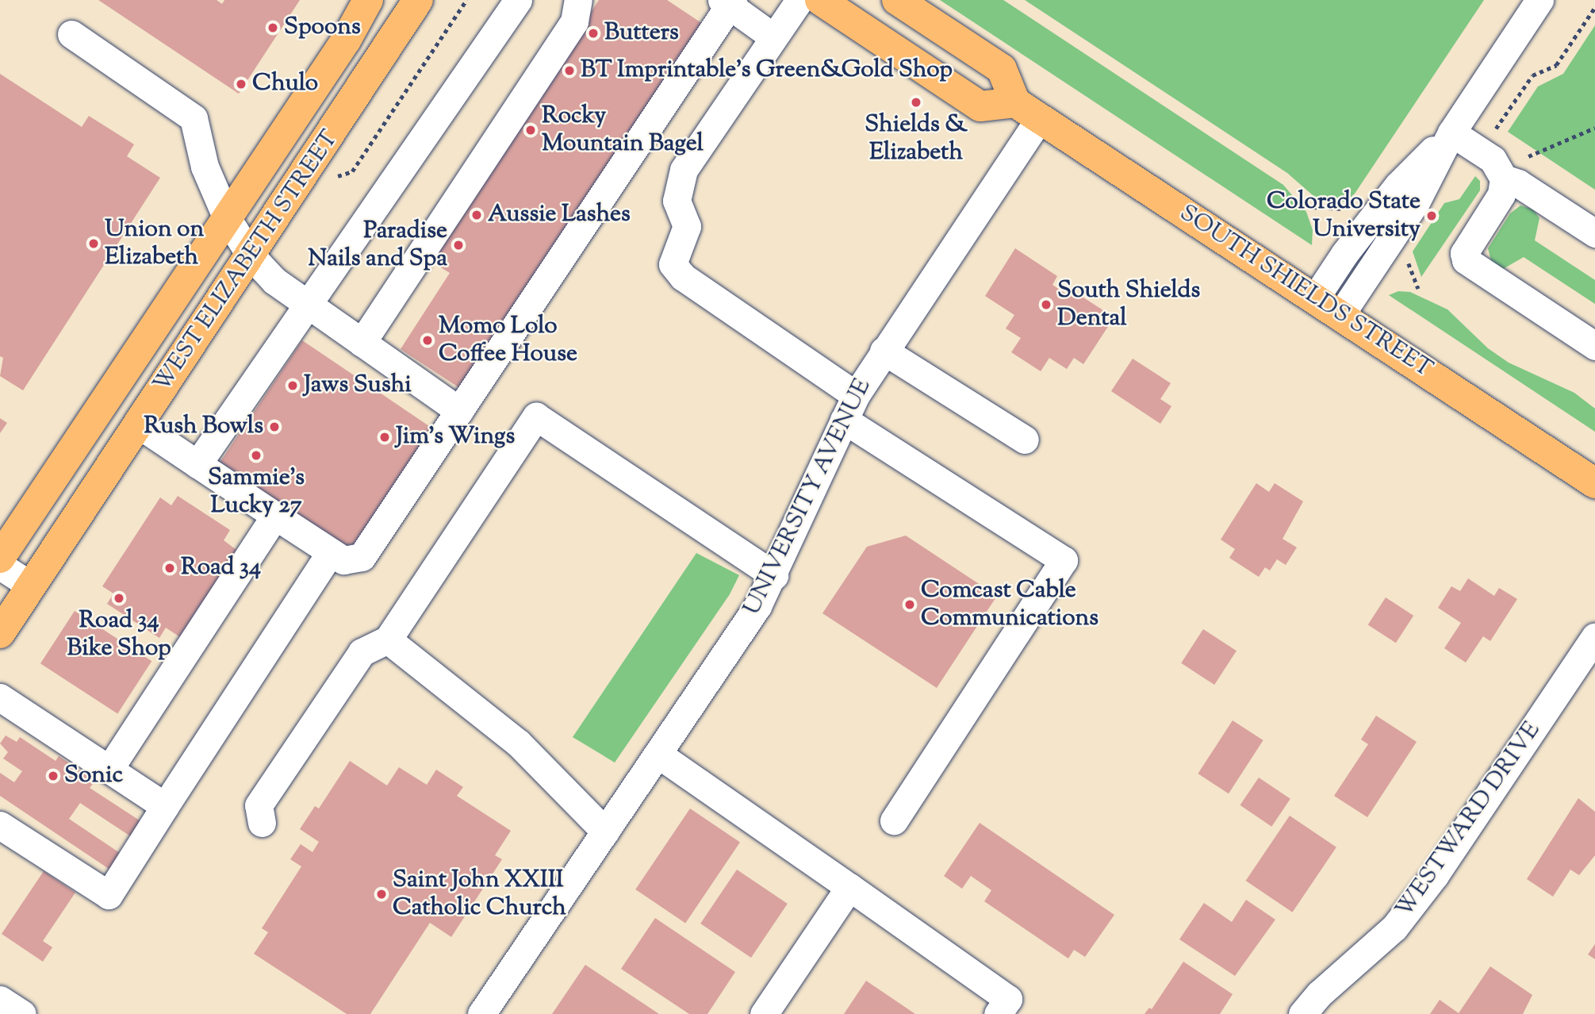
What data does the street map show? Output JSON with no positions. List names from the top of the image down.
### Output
{
  "streets": {
    "main road": ["WEST ELIZABETH STREET", "SOUTH SHIELDS STREET"],
    "street": ["UNIVERSITY AVENUE", "WESTWARD DRIVE"]
  },
  "crossings": [
    ["SOUTH SHIELDS STREET", "UNIVERSITY AVENUE"]
  ],
  "places": [
    "Spoons",
    "Butters",
    "BT Imprintable's Green&Gold Shop",
    "Chulo",
    "Shields & Elizabeth",
    "Rocky Mountain Bagel",
    "Aussie Lashes",
    "Colorado State University",
    "Union on Elizabeth",
    "Paradise Nails and Spa",
    "South Shields Dental",
    "Momo Lolo Coffee House",
    "Jaws Sushi",
    "Rush Bowls",
    "Jim's Wings",
    "Sammie's Lucky 27",
    "Road 34",
    "Road 34 Bike Shop",
    "Comcast Cable Communications",
    "Sonic",
    "Saint John XXIII Catholic Church"
  ]
}
